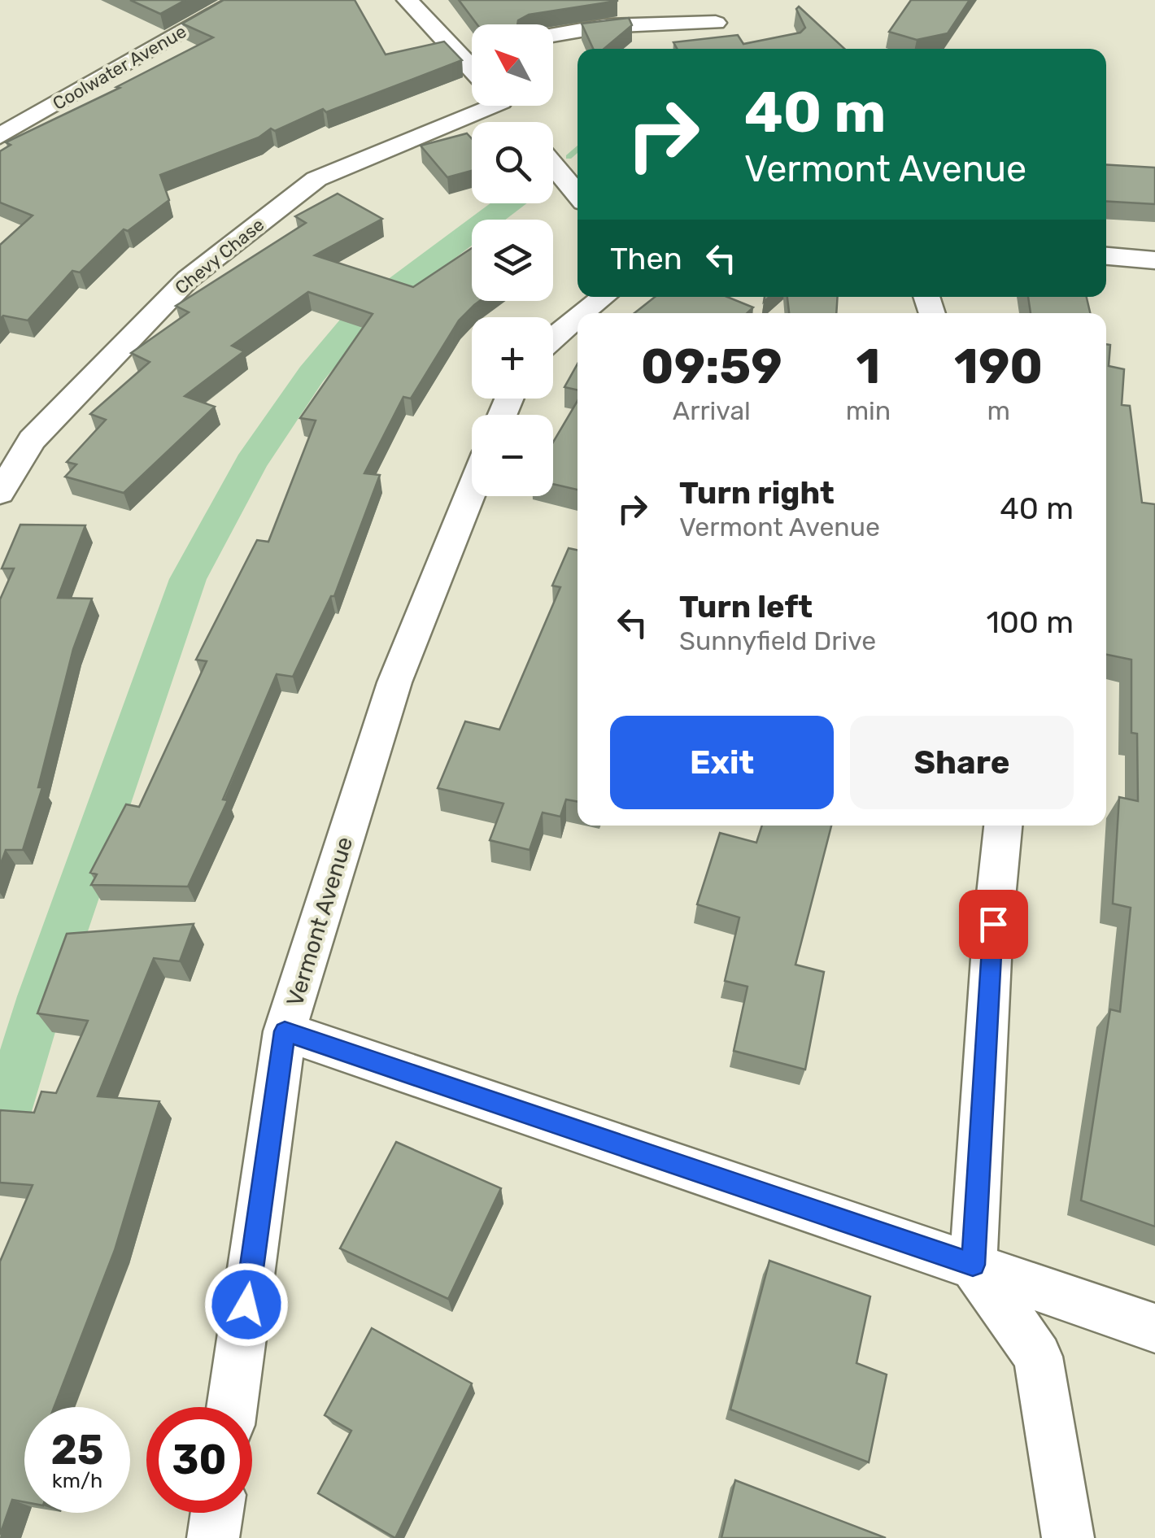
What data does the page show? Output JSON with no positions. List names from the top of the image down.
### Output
{
  "streets": {
    "street": ["Coolwater Avenue", "Chevy Chase", "Vermont Avenue"]
  },
  "north": "top left",
  "page": {
    "map_buttons": ["+", "−"],
    "turn": ["40 m", "Vermont Avenue"],
    "then": "Then",
    "eta": [
      "09:59",
      "Arrival",
      "1",
      "min",
      "190",
      "m"
    ],
    "list": [
      {
        "name": "Turn right",
        "note": "Vermont Avenue",
        "value": "40 m"
      },
      {
        "name": "Turn left",
        "note": "Sunnyfield Drive",
        "value": "100 m"
      }
    ],
    "buttons": ["Exit", "Share"],
    "speed": "25 km/h",
    "limit": "30"
  }
}
